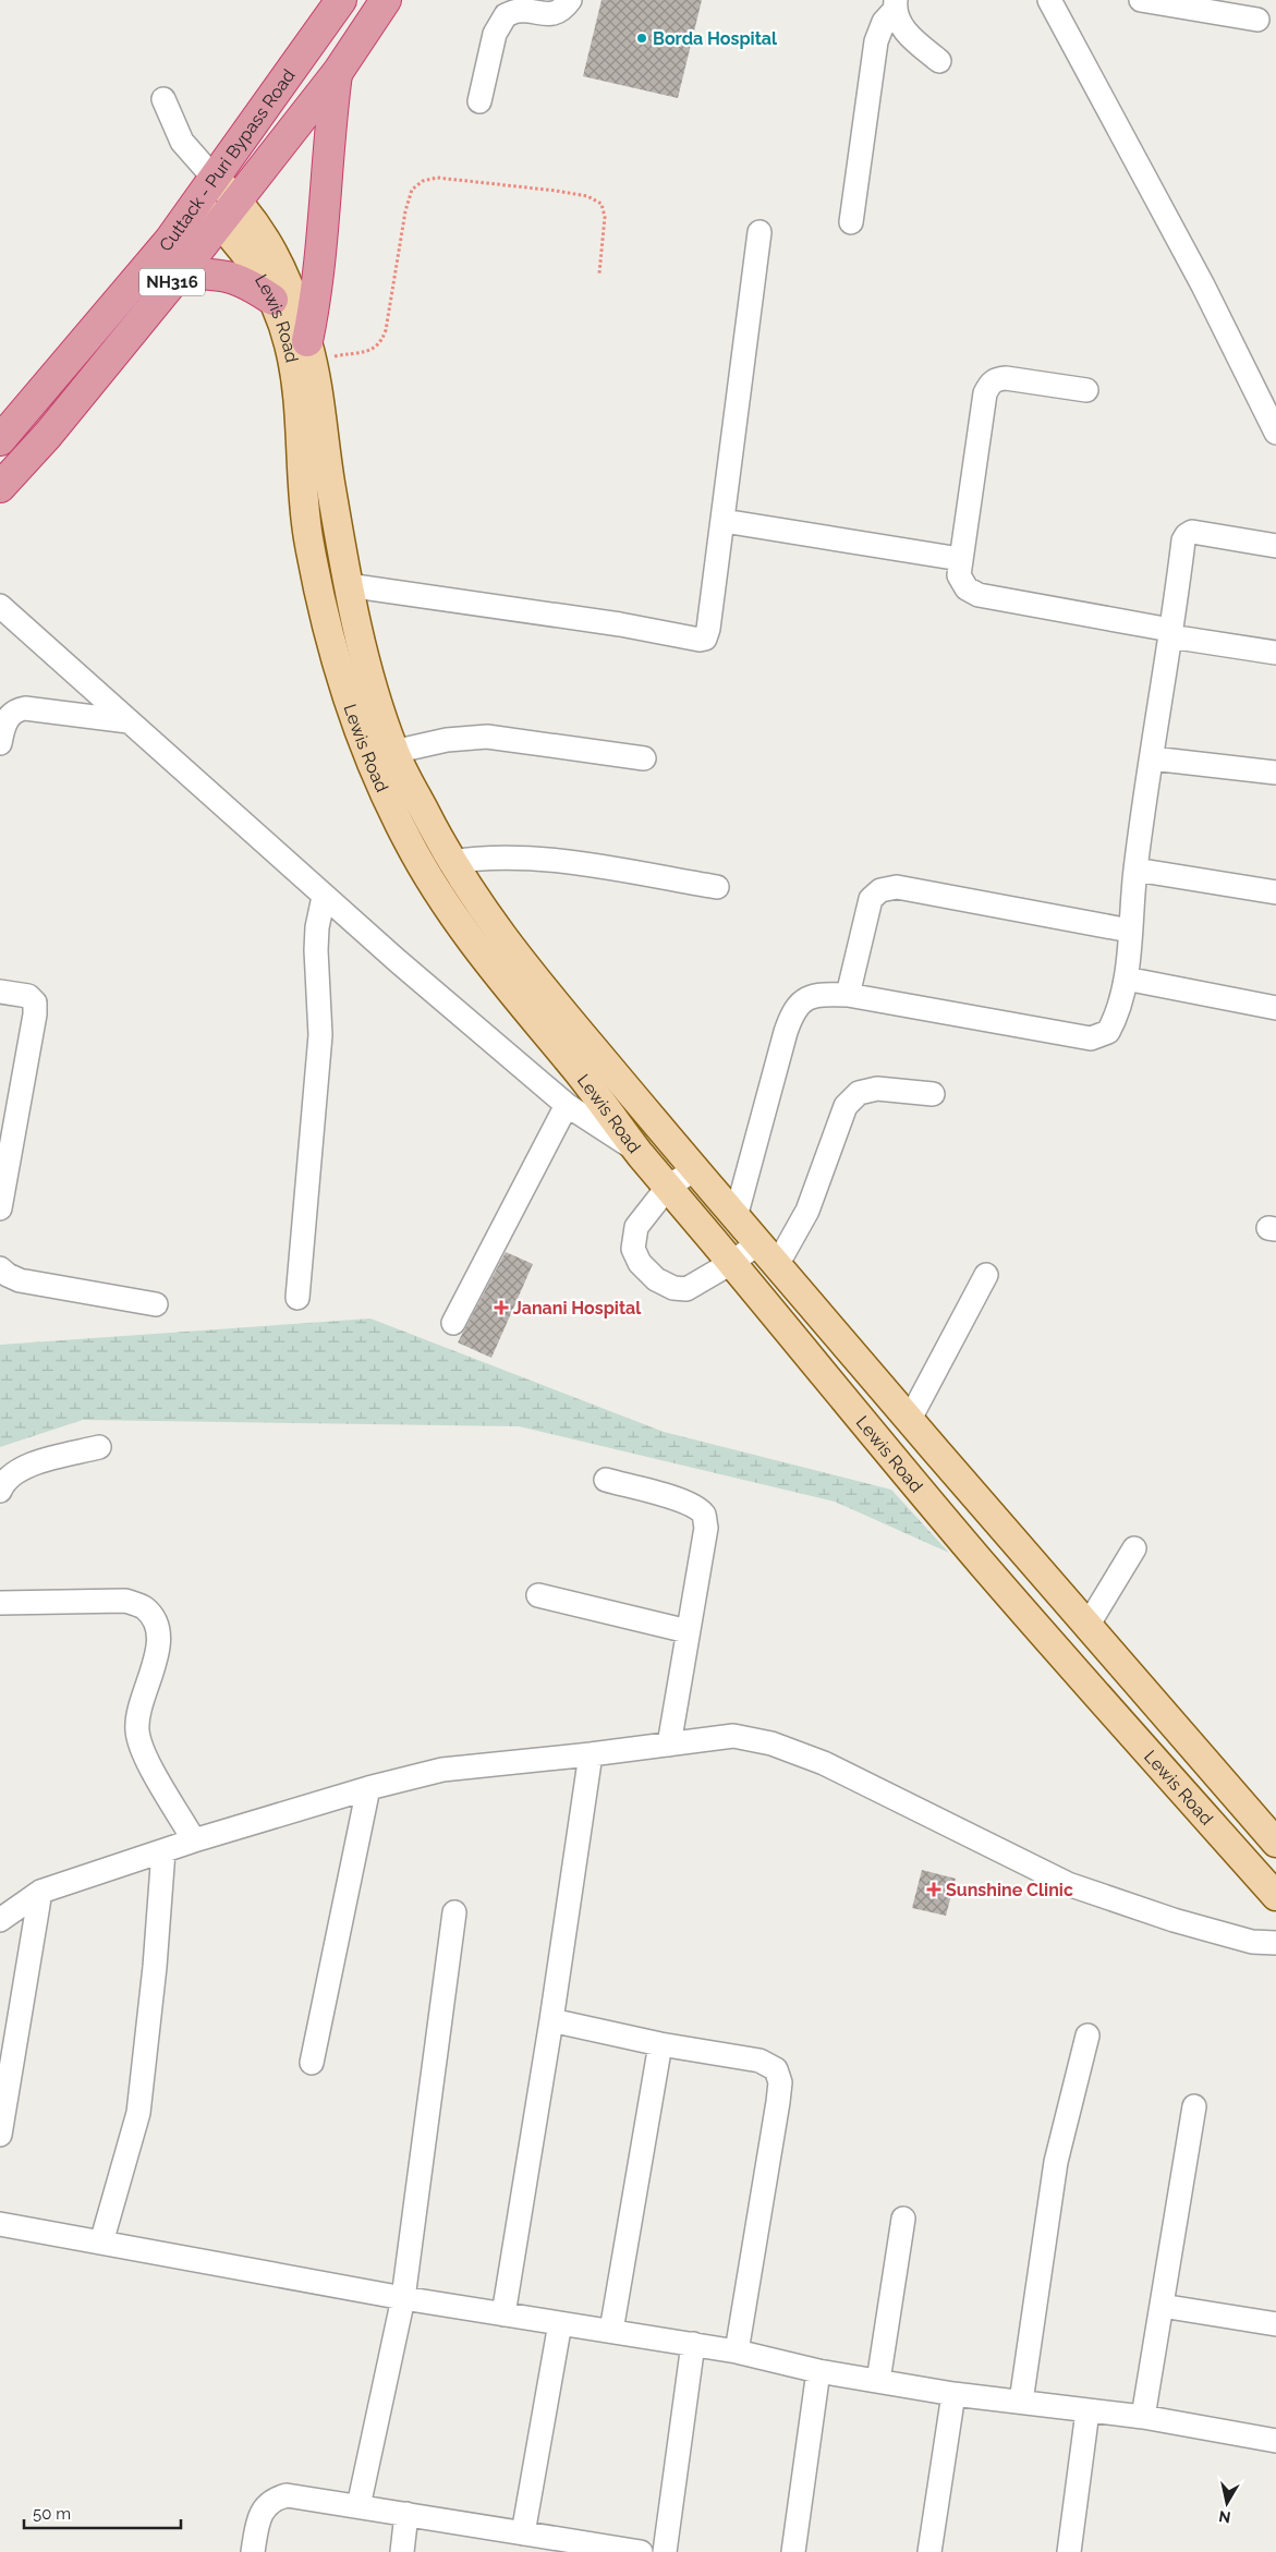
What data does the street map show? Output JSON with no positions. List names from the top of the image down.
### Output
{
  "streets": {
    "highway": ["Cuttack - Puri Bypass Road", "NH316"],
    "main road": ["Lewis Road"]
  },
  "crossings": [
    ["Cuttack - Puri Bypass Road", "NH316"],
    ["Cuttack - Puri Bypass Road", "Lewis Road"]
  ],
  "places": {
    "other": ["Borda Hospital"],
    "health": ["Janani Hospital", "Sunshine Clinic"]
  },
  "scale_bar": "50 m",
  "north": "bottom"
}
